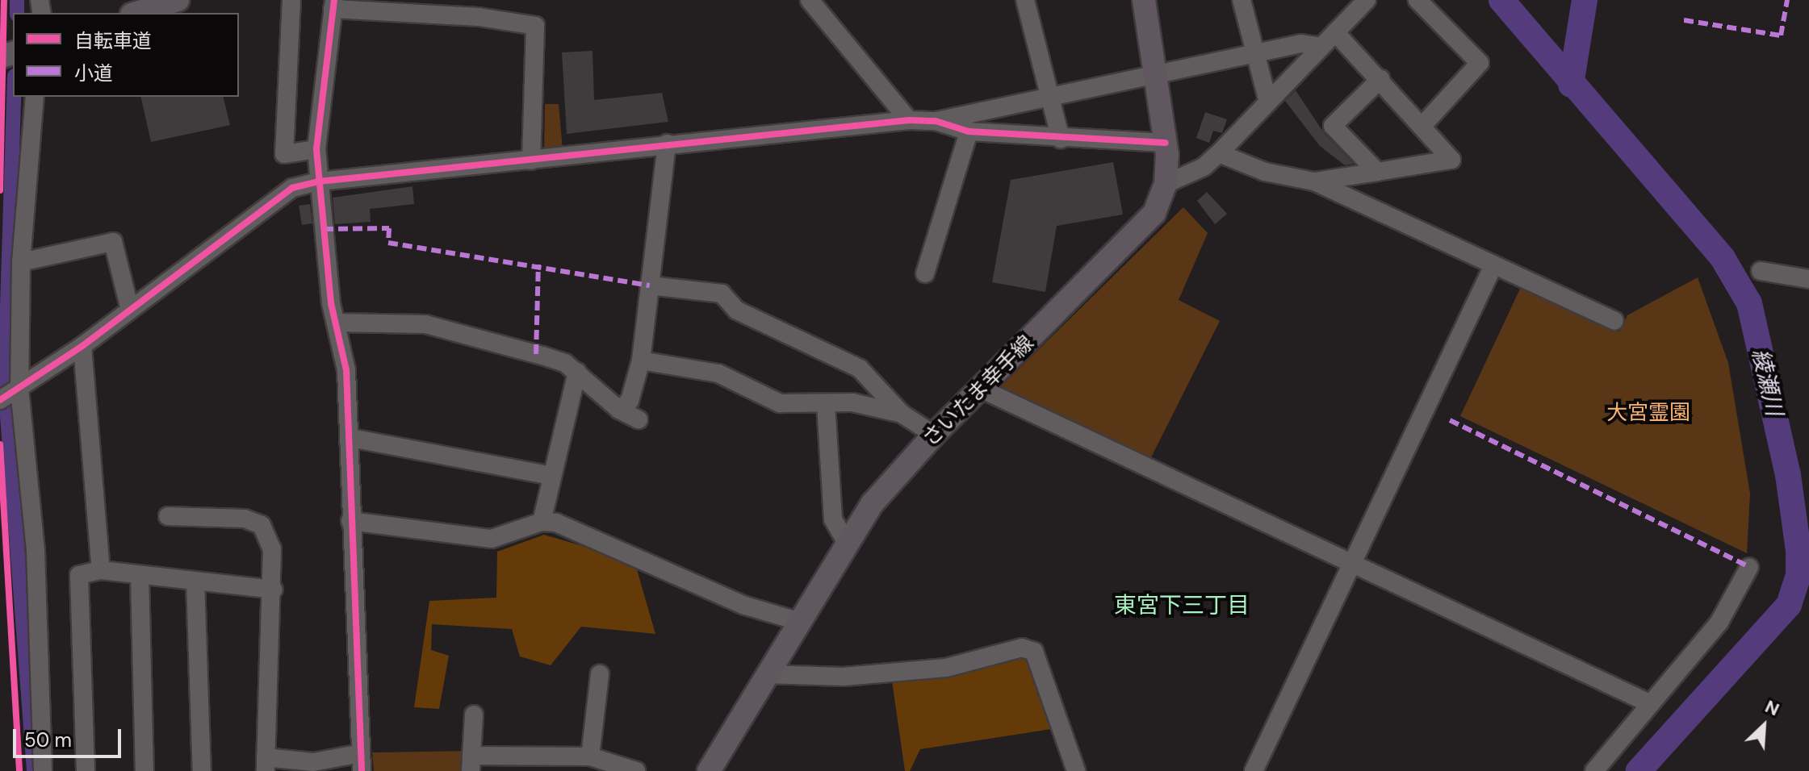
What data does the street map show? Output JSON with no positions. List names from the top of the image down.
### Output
{
  "streets": {
    "main road": ["さいたま幸手線"]
  },
  "districts": ["東宮下三丁目"],
  "water": ["綾瀬川"],
  "parks": ["大宮霊園"],
  "legend": ["自転車道", "小道"],
  "scale_bar": "50 m",
  "north": "top right"
}
